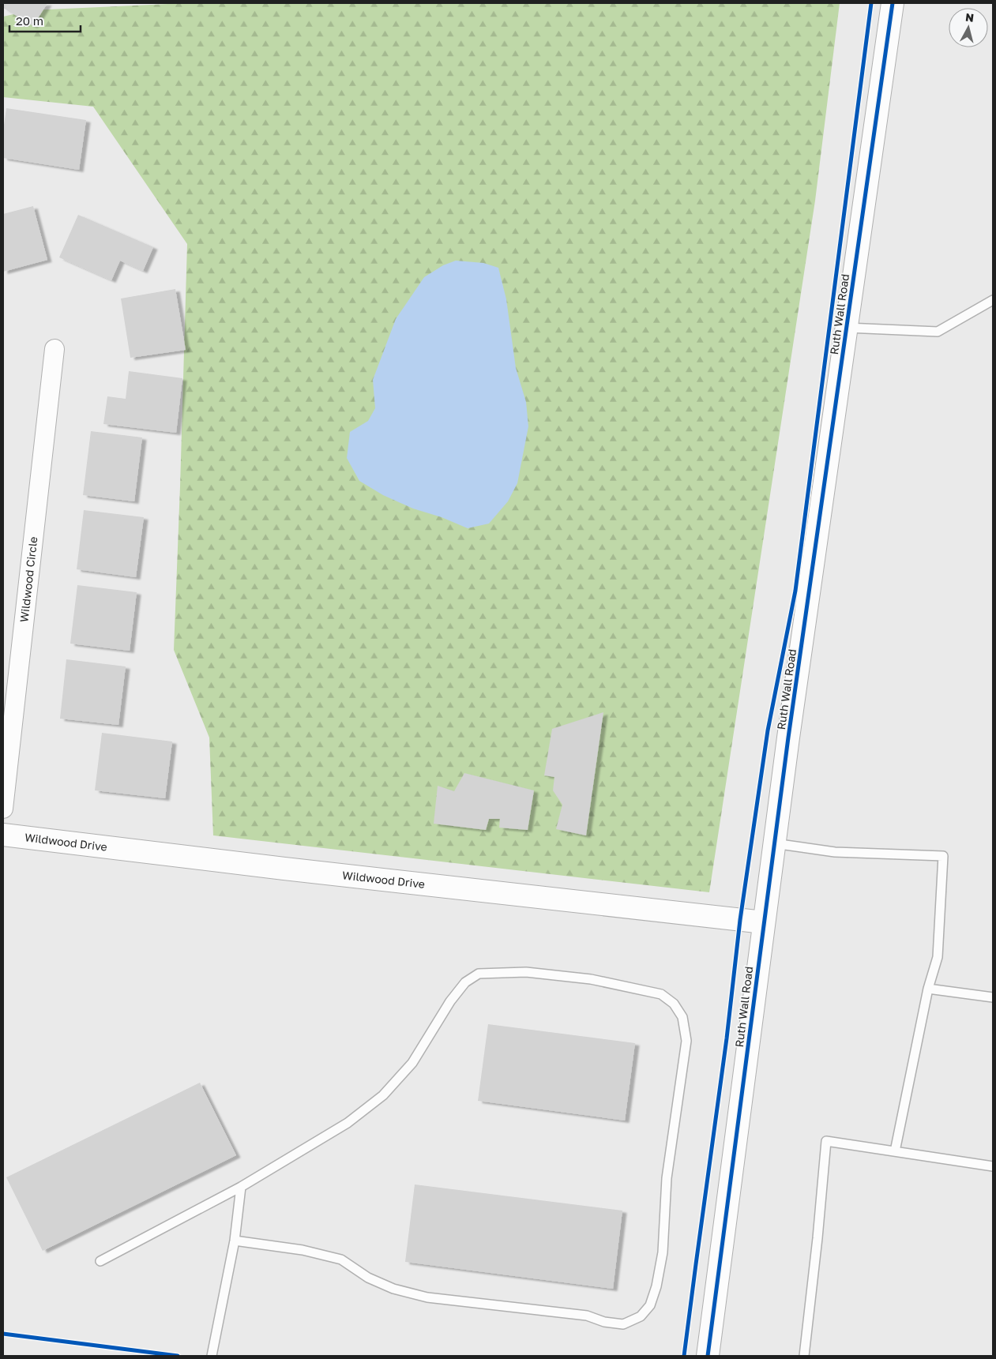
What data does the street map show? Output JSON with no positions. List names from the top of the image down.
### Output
{
  "streets": {
    "street": ["Ruth Wall Road", "Wildwood Circle", "Wildwood Drive"]
  },
  "crossings": [
    ["Ruth Wall Road", "Wildwood Drive"]
  ],
  "scale_bar": "20 m",
  "north": "top"
}
